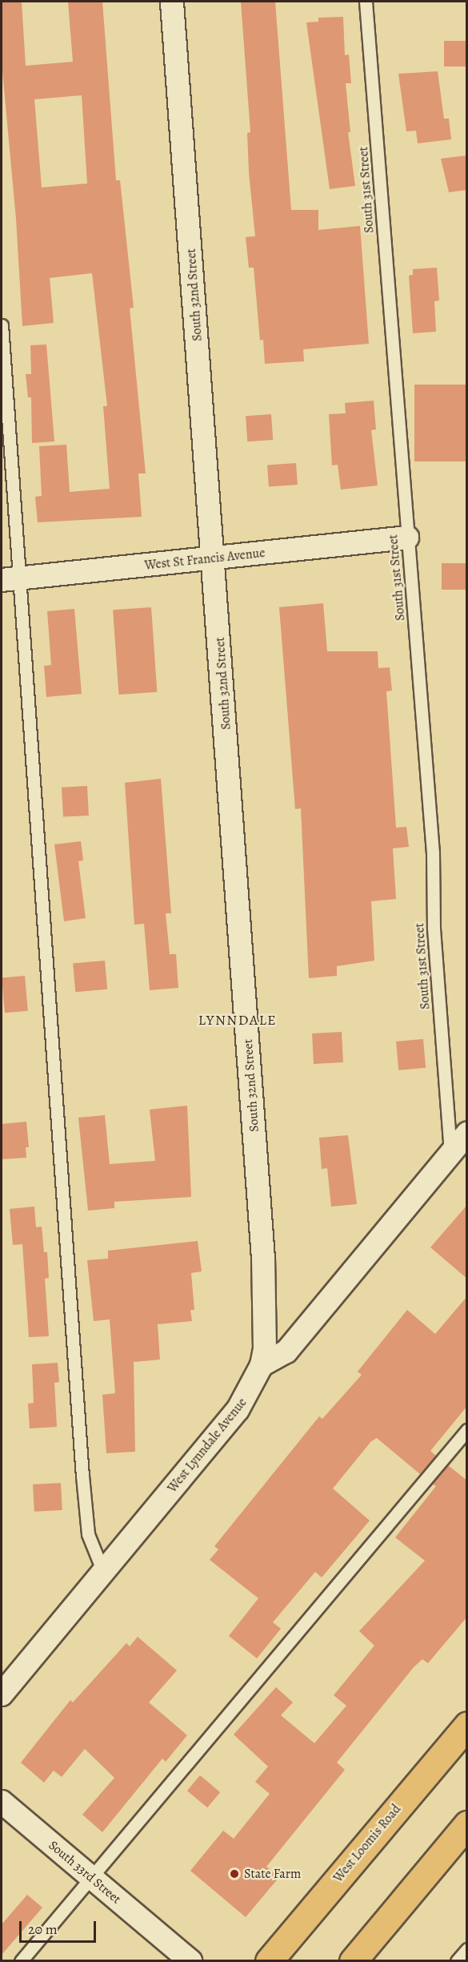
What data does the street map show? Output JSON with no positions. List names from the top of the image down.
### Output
{
  "streets": {
    "main road": ["West Loomis Road"],
    "street": [
      "South 32nd Street",
      "West St Francis Avenue",
      "West Lynndale Avenue",
      "South 33rd Street"
    ],
    "lane": ["South 31st Street"]
  },
  "crossings": [
    ["South 31st Street", "West St Francis Avenue"],
    ["South 32nd Street", "West St Francis Avenue"],
    ["South 32nd Street", "West Lynndale Avenue"]
  ],
  "districts": ["LYNNDALE"],
  "places": ["State Farm"],
  "scale_bar": "20 m"
}
